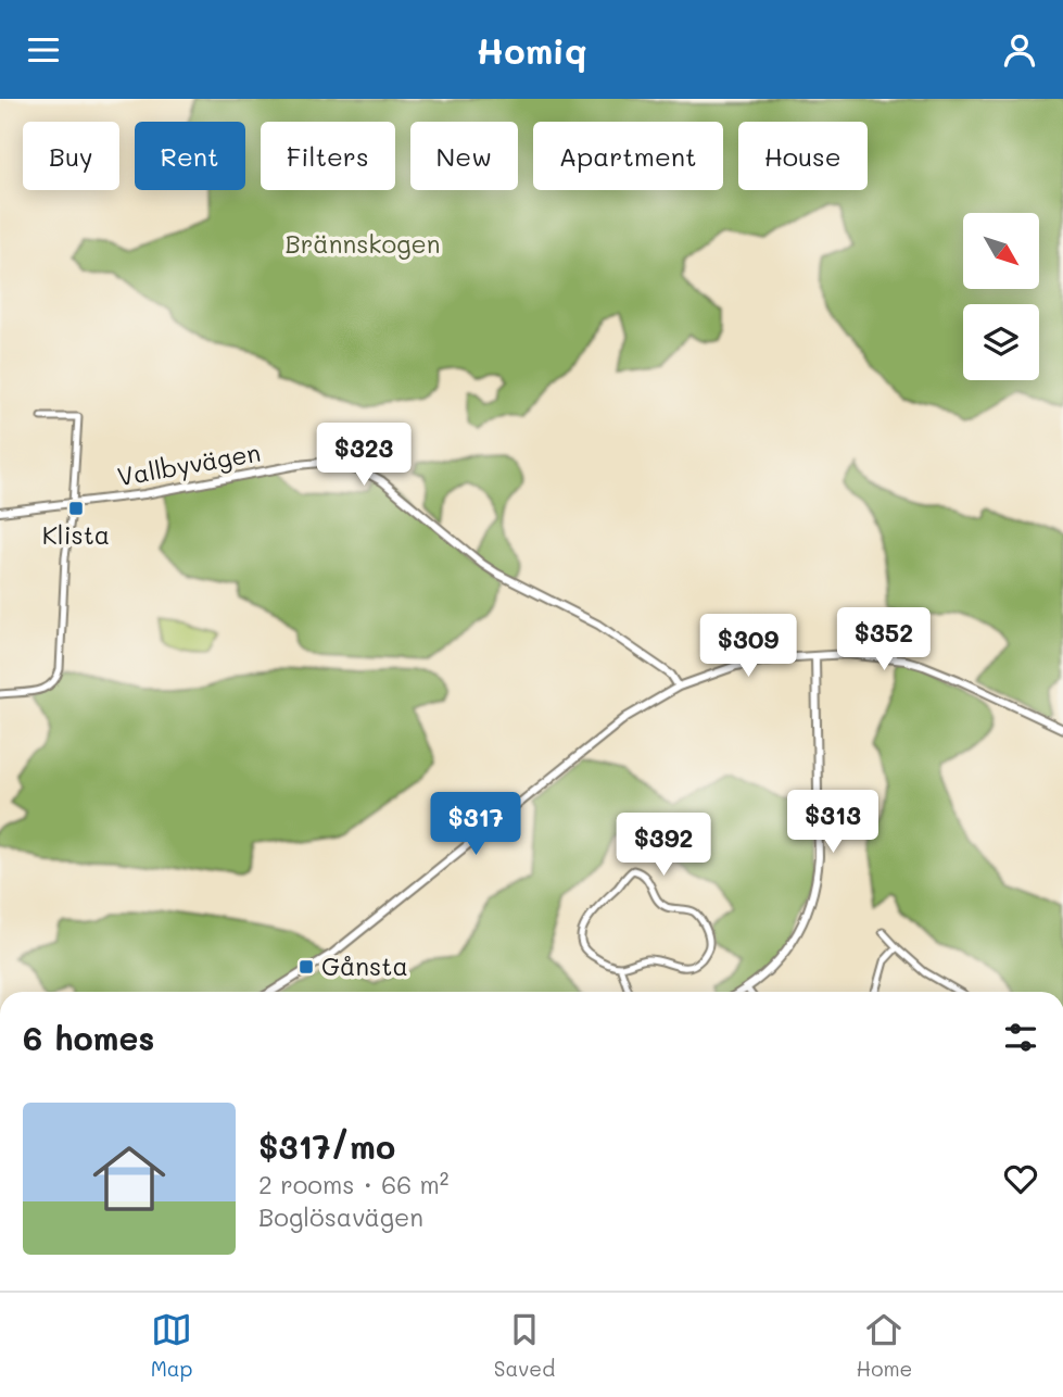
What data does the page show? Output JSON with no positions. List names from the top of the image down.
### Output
{
  "streets": {
    "street": ["Vallbyvägen"]
  },
  "parks": ["Brännskogen"],
  "places": {
    "transit": ["Klista", "Gånsta"]
  },
  "north": "bottom right",
  "page": {
    "header": "Homiq",
    "chip": [
      "Buy",
      "Rent",
      "Filters",
      "New",
      "Apartment",
      "House"
    ],
    "price": [
      "$323",
      "$352",
      "$309",
      "$313",
      "$317",
      "$392"
    ],
    "heading": "6 homes",
    "list": [
      {
        "name": "$317/mo",
        "note": "2 rooms · 66 m² · Boglösavägen"
      }
    ],
    "tabs": ["Map", "Saved", "Home"]
  }
}
